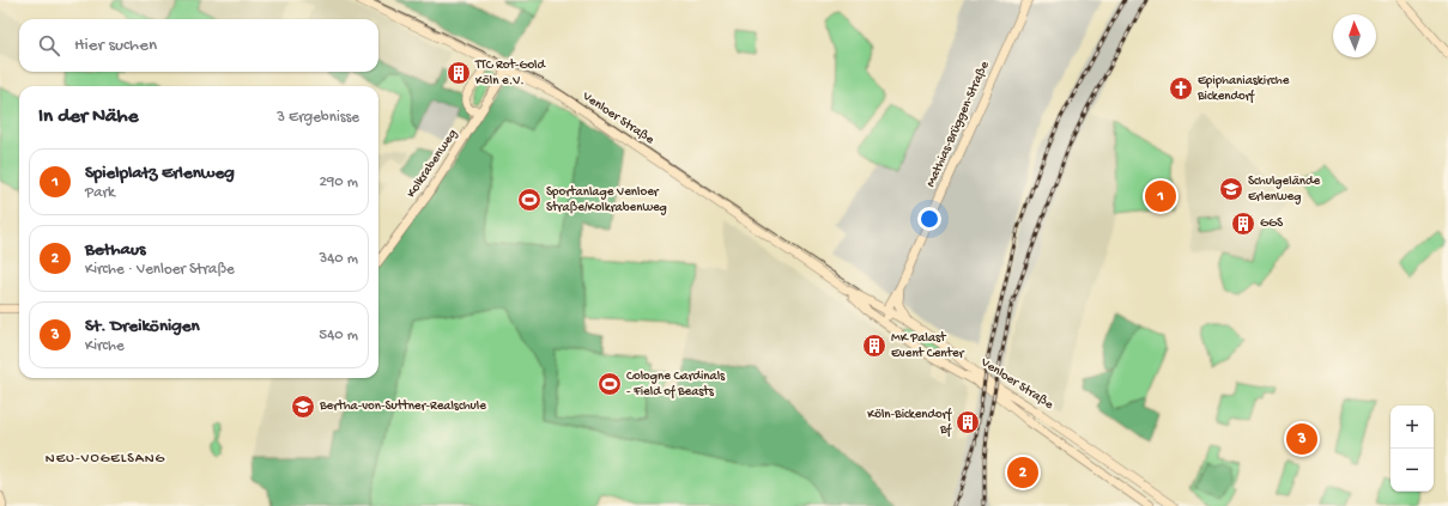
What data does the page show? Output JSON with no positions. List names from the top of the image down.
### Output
{
  "streets": {
    "main road": ["Venloer Straße", "Mathias-Brüggen-Straße", "Kolkrabenweg"]
  },
  "crossings": [
    ["Venloer Straße", "Mathias-Brüggen-Straße"],
    ["Venloer Straße", "Kolkrabenweg"]
  ],
  "districts": ["NEU-VOGELSANG"],
  "places": {
    "building": [
      "TTC Rot-Gold Köln e.V.",
      "GGS",
      "MK Palast Event Center",
      "Köln-Bickendorf Bf"
    ],
    "church": ["Epiphaniaskirche Bickendorf"],
    "school or university": ["Schulgelände Erlenweg", "Bertha-von-Suttner-Realschule"],
    "sports": ["Sportanlage Venloer Straße/Kolkrabenweg", "Cologne Cardinals - Field of Beasts"]
  },
  "north": "top",
  "page": {
    "search": "Hier suchen",
    "heading": ["In der Nähe", "3 Ergebnisse"],
    "list": [
      {
        "mark": "1",
        "name": "Spielplatz Erlenweg",
        "note": "Park",
        "value": "290 m"
      },
      {
        "mark": "2",
        "name": "Bethaus",
        "note": "Kirche · Venloer Straße",
        "value": "340 m"
      },
      {
        "mark": "3",
        "name": "St. Dreikönigen",
        "note": "Kirche",
        "value": "540 m"
      }
    ],
    "pins": ["1", "3", "2"],
    "map_buttons": ["+", "−"]
  }
}
